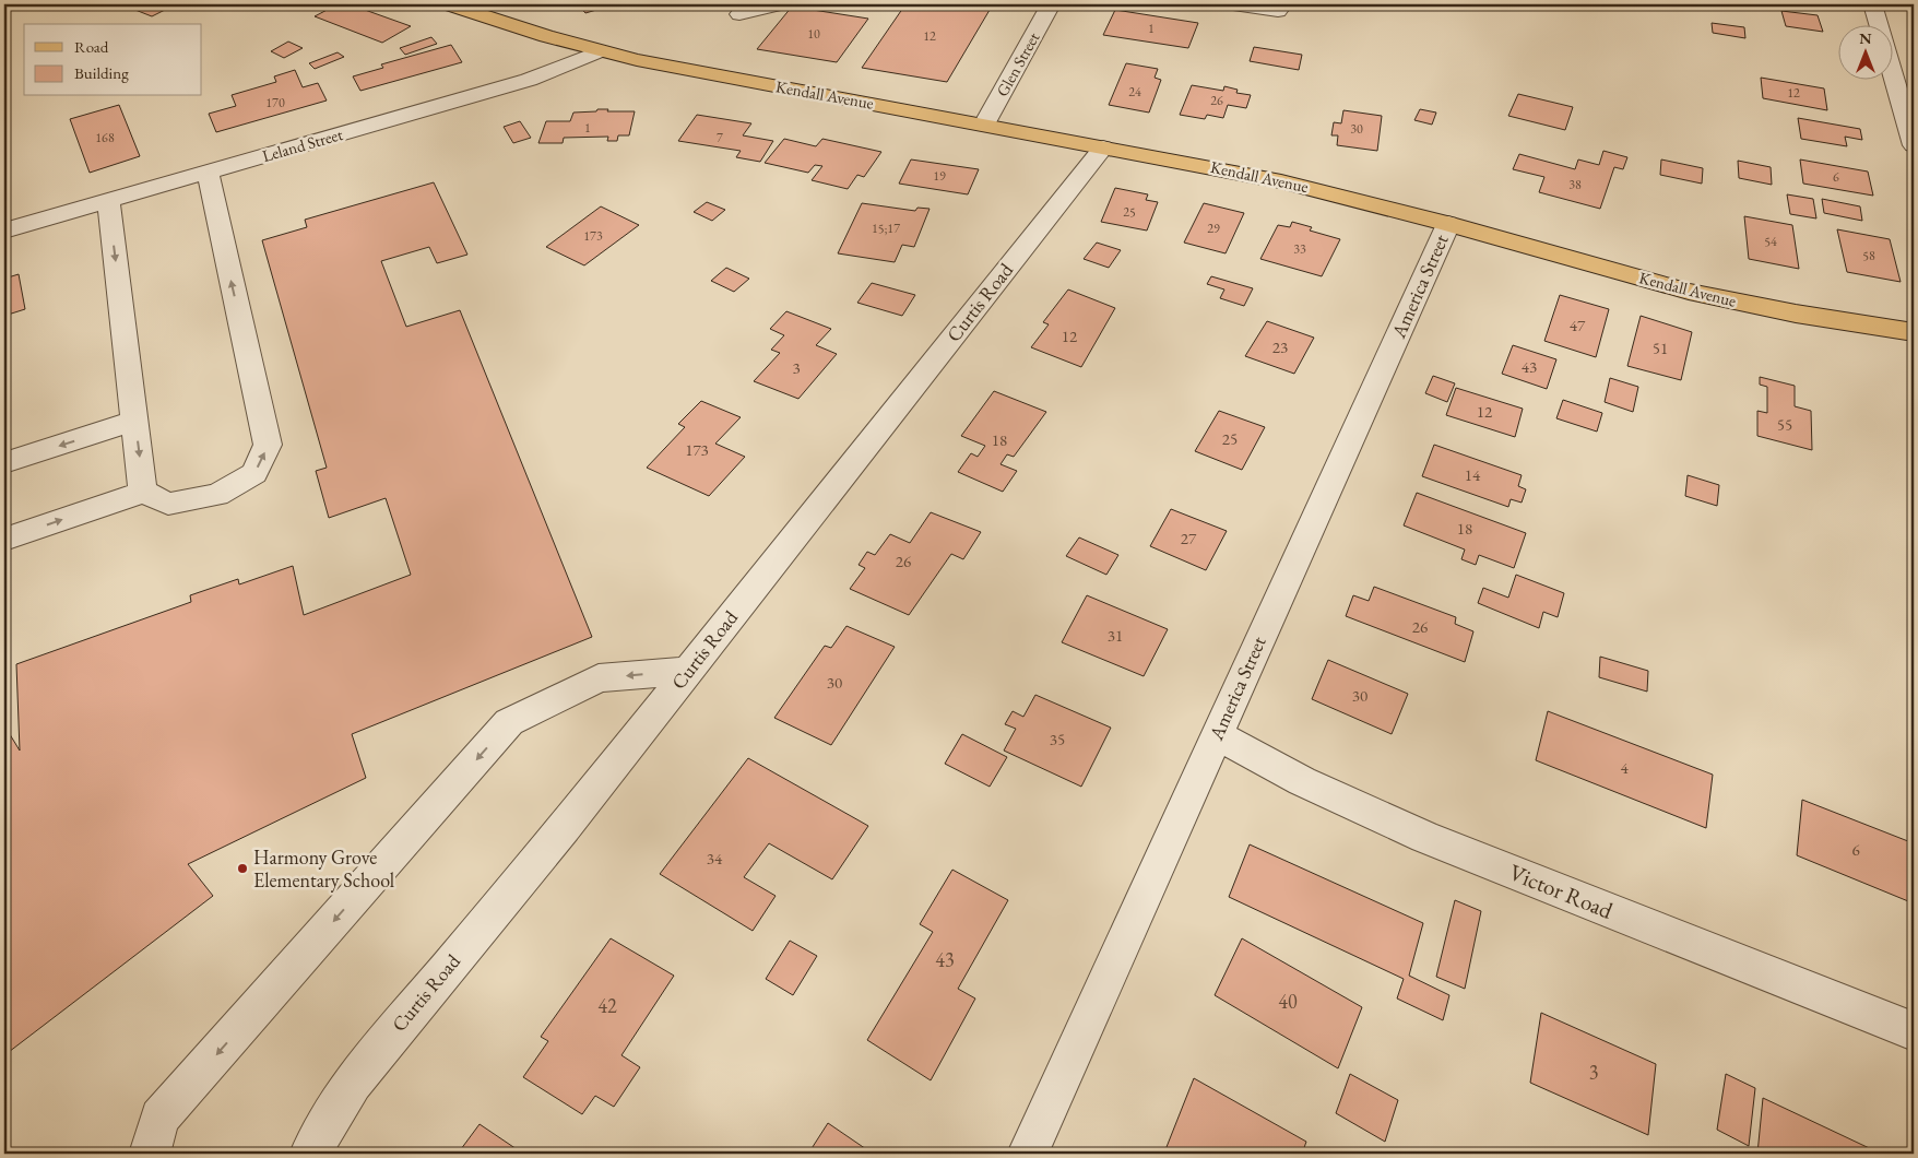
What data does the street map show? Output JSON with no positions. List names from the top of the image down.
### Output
{
  "streets": {
    "main road": ["Kendall Avenue"],
    "street": [
      "Glen Street",
      "Leland Street",
      "America Street",
      "Curtis Road",
      "Victor Road"
    ]
  },
  "crossings": [
    ["Glen Street", "Kendall Avenue"],
    ["Kendall Avenue", "Leland Street"],
    ["Kendall Avenue", "America Street"],
    ["Kendall Avenue", "Curtis Road"],
    ["America Street", "Victor Road"]
  ],
  "places": ["Harmony Grove Elementary School"],
  "house_numbers": [
    "1",
    "10",
    "12",
    "24",
    "12",
    "26",
    "170",
    "1",
    "30",
    "168",
    "7",
    "19",
    "6",
    "38",
    "25",
    "15;17",
    "29",
    "173",
    "54",
    "33",
    "58",
    "47",
    "12",
    "23",
    "51",
    "43",
    "3",
    "12",
    "55",
    "25",
    "18",
    "173",
    "14",
    "18",
    "27",
    "26",
    "26",
    "31",
    "30",
    "30",
    "35",
    "4",
    "6",
    "34",
    "43",
    "40",
    "42",
    "3"
  ],
  "legend": ["Road", "Building"],
  "north": "top"
}
